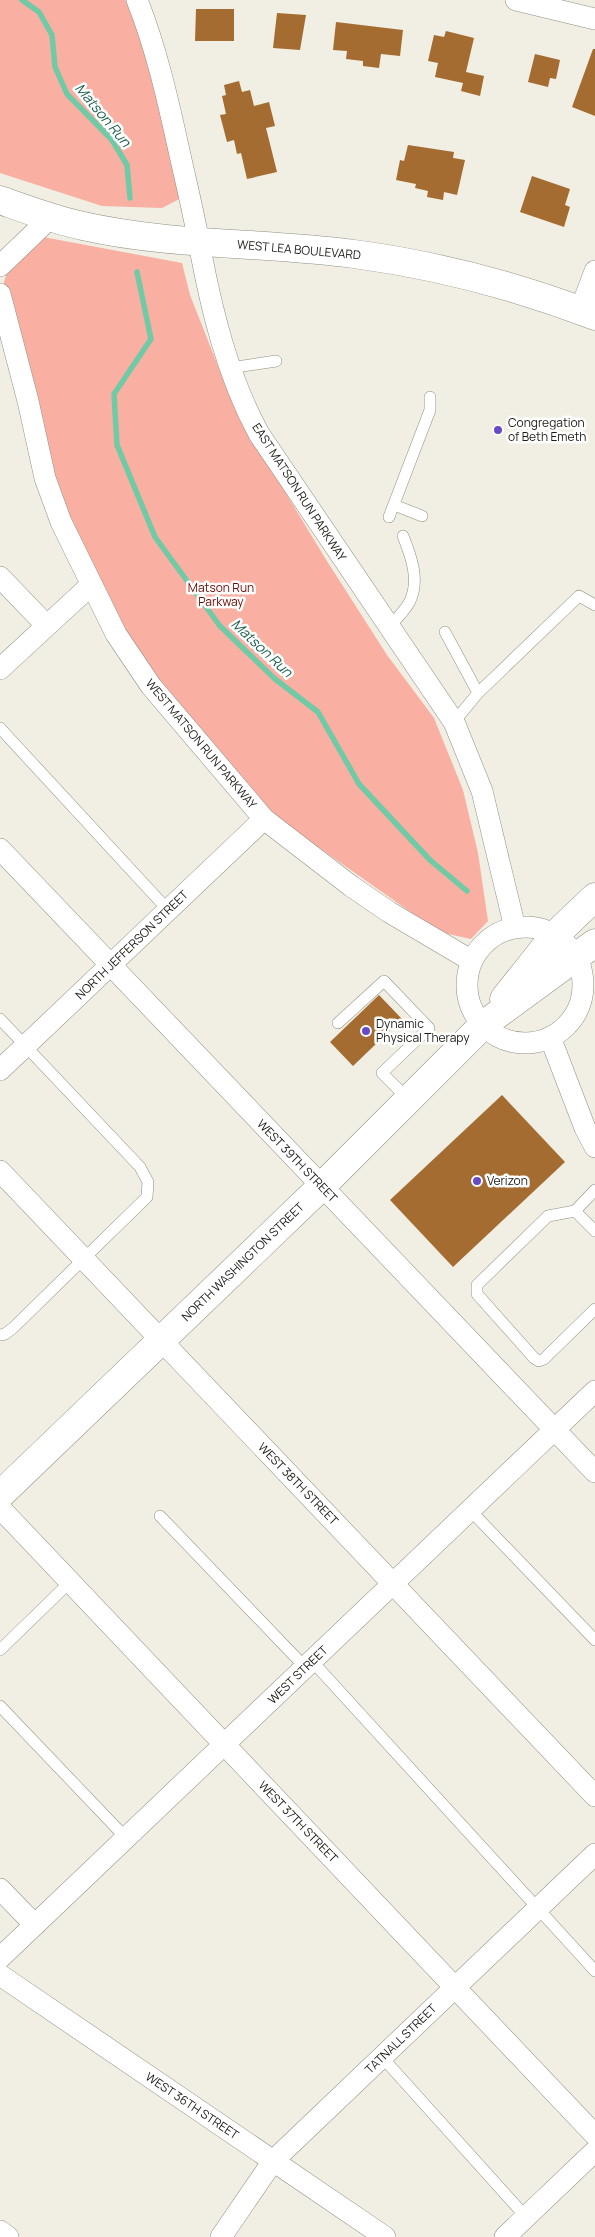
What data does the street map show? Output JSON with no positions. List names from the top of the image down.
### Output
{
  "streets": {
    "main road": ["WEST LEA BOULEVARD", "NORTH WASHINGTON STREET"],
    "street": [
      "EAST MATSON RUN PARKWAY",
      "WEST MATSON RUN PARKWAY",
      "NORTH JEFFERSON STREET",
      "WEST 39TH STREET",
      "WEST 38TH STREET",
      "WEST STREET",
      "WEST 37TH STREET",
      "TATNALL STREET",
      "WEST 36TH STREET"
    ]
  },
  "crossings": [
    ["WEST LEA BOULEVARD", "EAST MATSON RUN PARKWAY"],
    ["WEST MATSON RUN PARKWAY", "NORTH JEFFERSON STREET"],
    ["NORTH JEFFERSON STREET", "WEST 39TH STREET"],
    ["WEST 39TH STREET", "NORTH WASHINGTON STREET"],
    ["WEST 39TH STREET", "WEST STREET"],
    ["NORTH WASHINGTON STREET", "WEST 38TH STREET"],
    ["WEST 38TH STREET", "WEST STREET"],
    ["WEST STREET", "WEST 37TH STREET"],
    ["WEST 37TH STREET", "TATNALL STREET"],
    ["TATNALL STREET", "WEST 36TH STREET"]
  ],
  "water": ["Matson Run"],
  "parks": ["Matson Run Parkway"],
  "places": ["Congregation of Beth Emeth", "Dynamic Physical Therapy", "Verizon"]
}
